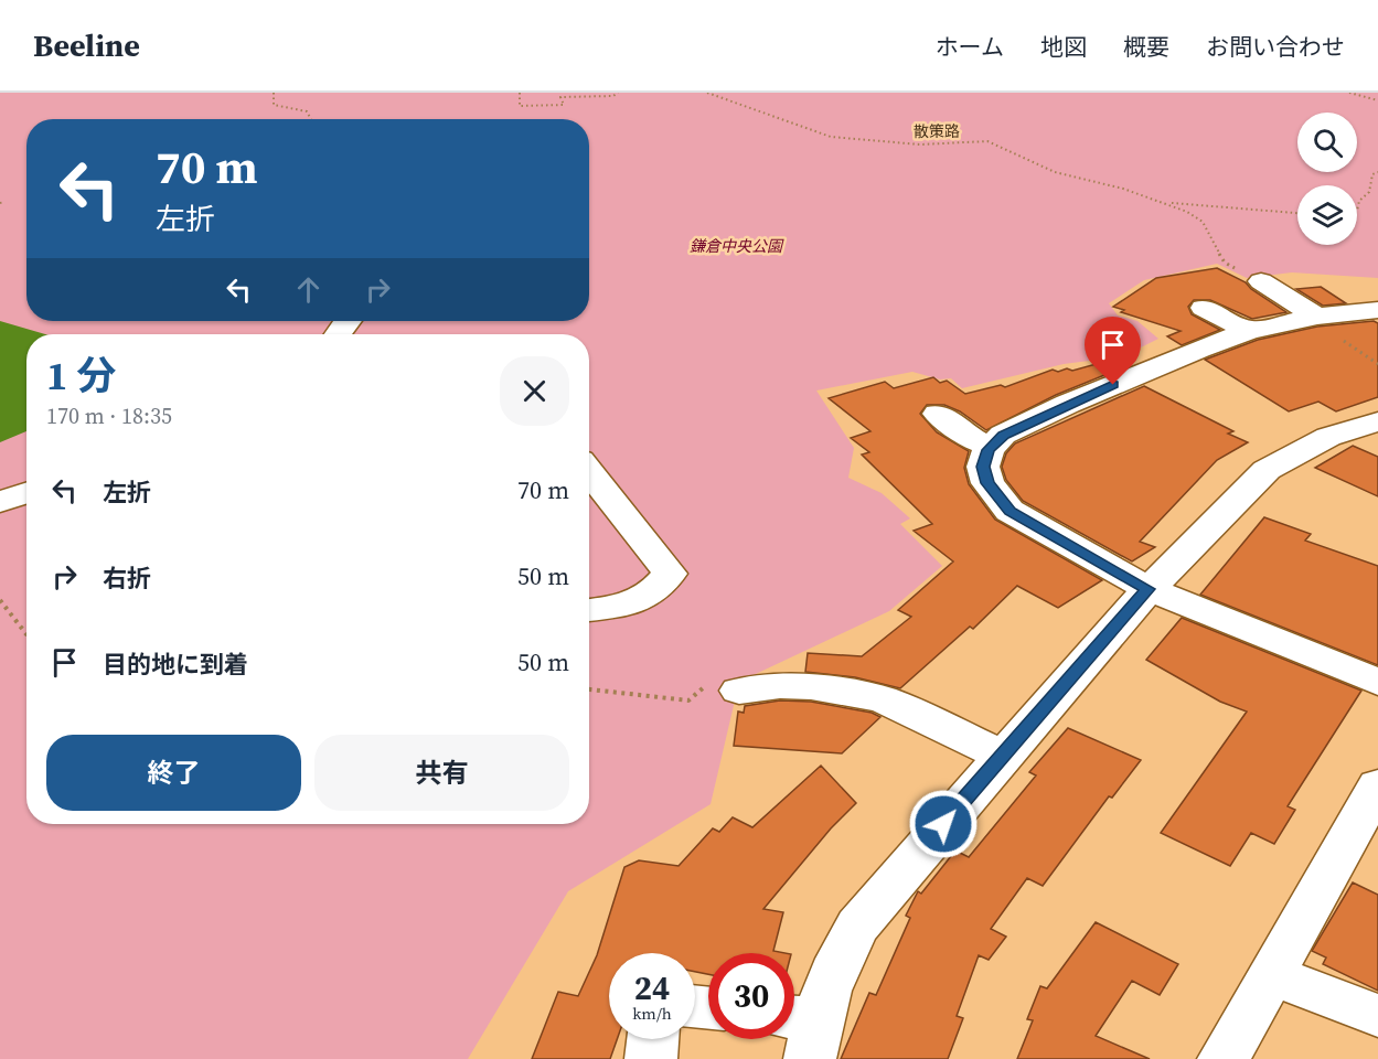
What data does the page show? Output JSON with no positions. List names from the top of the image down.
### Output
{
  "streets": {
    "path": ["散策路"]
  },
  "parks": ["鎌倉中央公園"],
  "page": {
    "header": "Beeline",
    "nav": [
      "ホーム",
      "地図",
      "概要",
      "お問い合わせ"
    ],
    "turn": ["70 m", "左折"],
    "heading": ["1 分", "170 m · 18:35"],
    "list": [
      {
        "name": "左折",
        "value": "70 m"
      },
      {
        "name": "右折",
        "value": "50 m"
      },
      {
        "name": "目的地に到着",
        "value": "50 m"
      }
    ],
    "buttons": ["終了", "共有"],
    "speed": "24 km/h",
    "limit": "30"
  }
}
